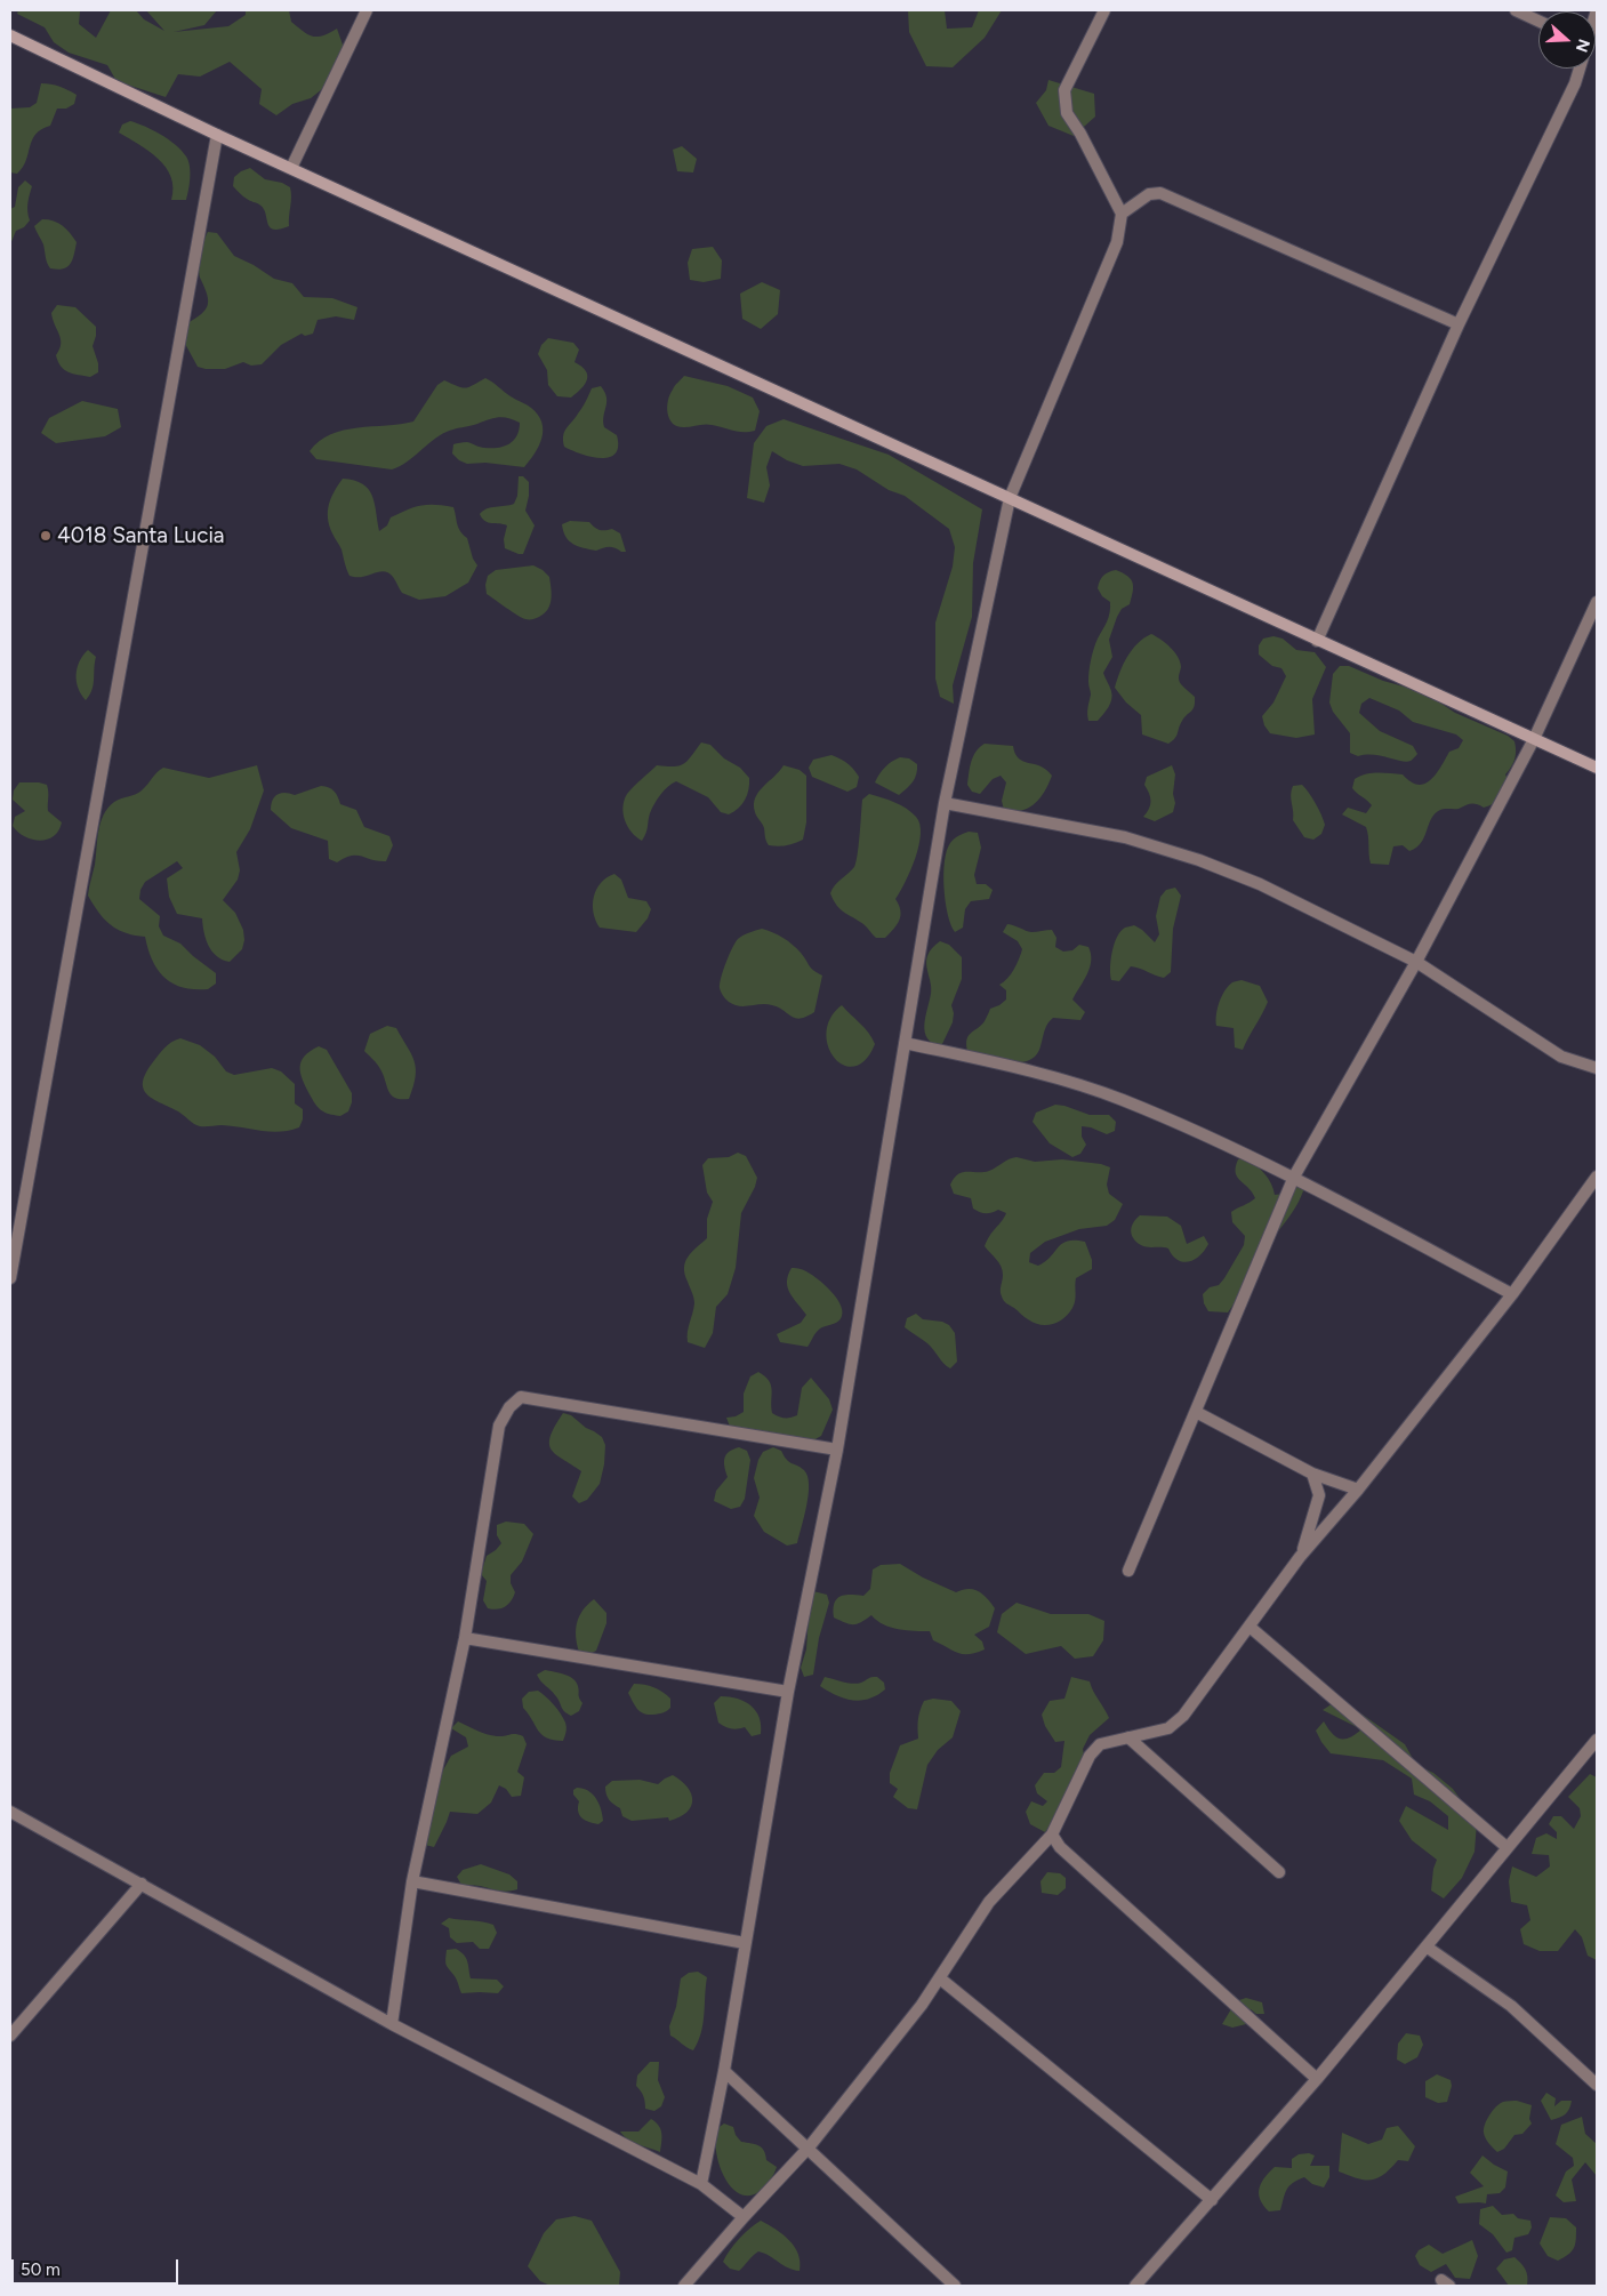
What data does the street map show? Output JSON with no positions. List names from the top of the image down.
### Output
{
  "places": ["4018 Santa Lucia"],
  "scale_bar": "50 m",
  "north": "right"
}
